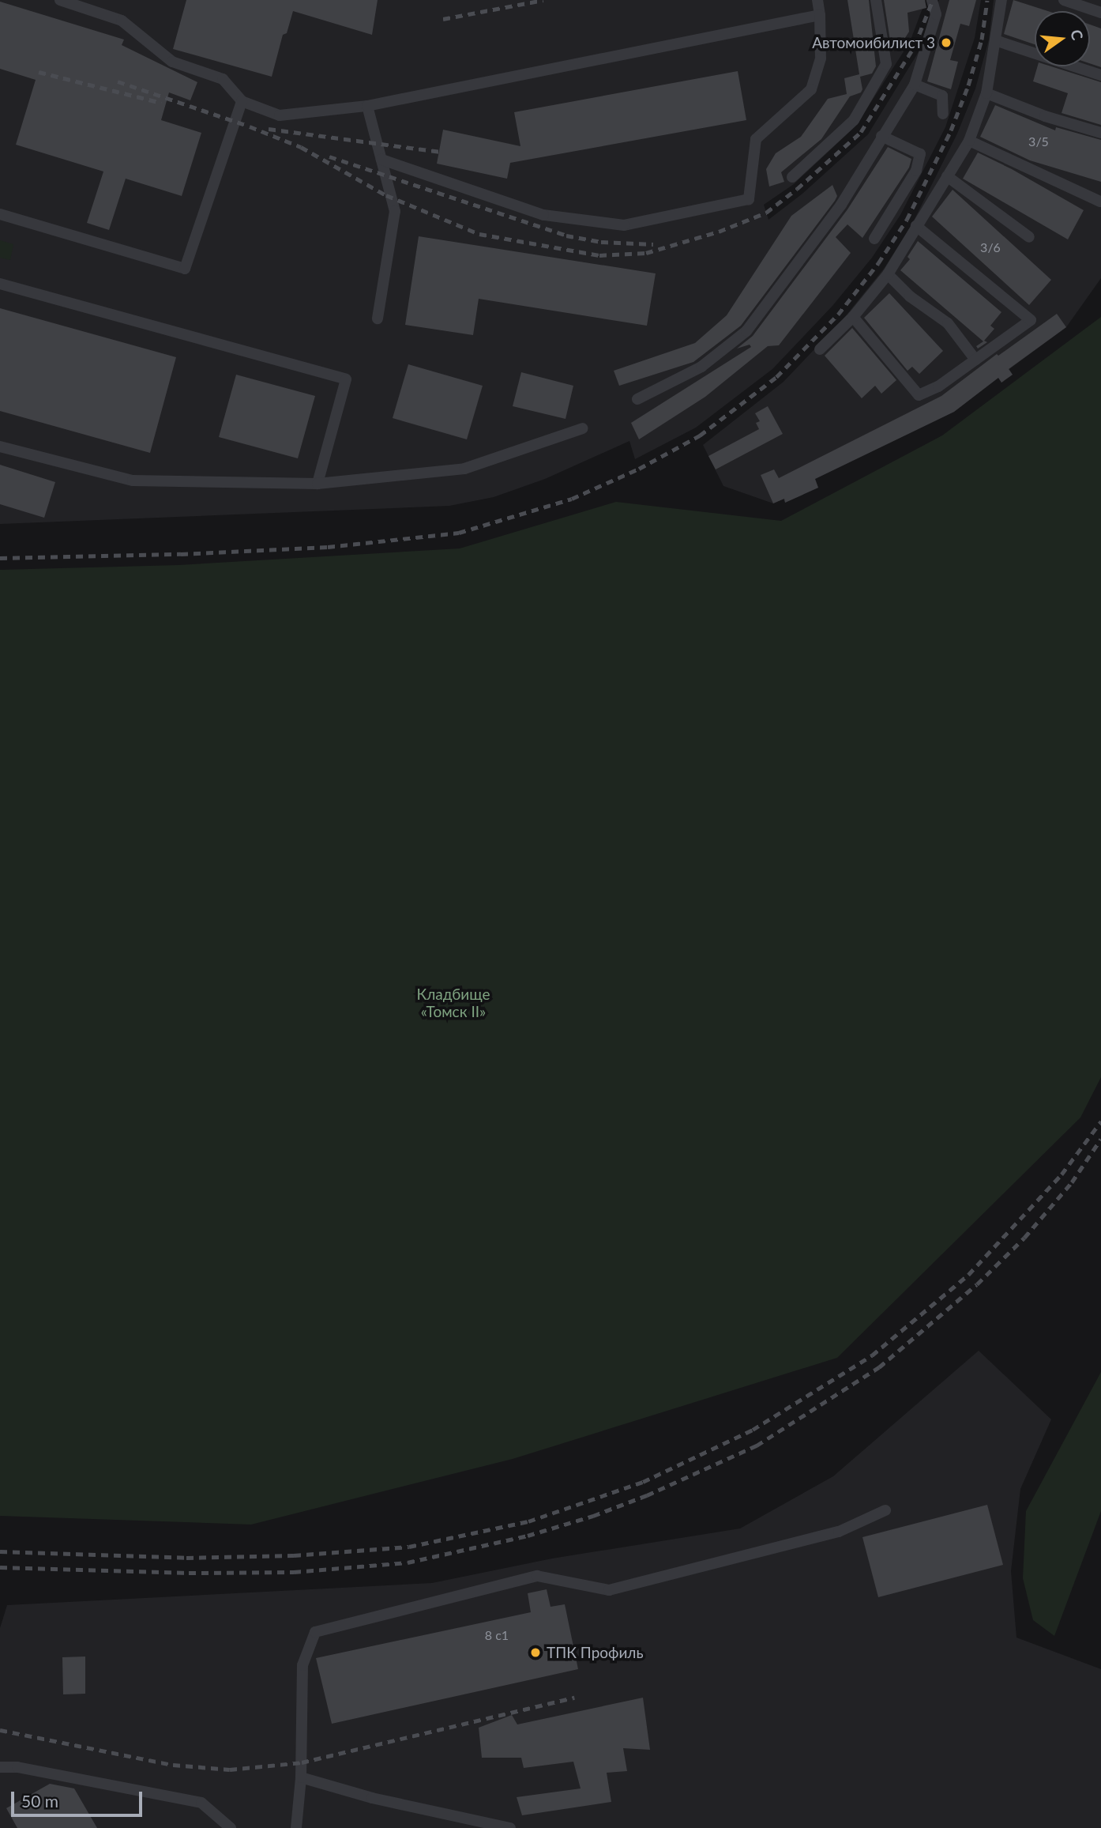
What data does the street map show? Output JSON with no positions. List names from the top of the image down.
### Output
{
  "parks": ["Кладбище «Томск II»"],
  "places": ["Автомоибилист 3", "ТПК Профиль"],
  "house_numbers": ["3/5", "3/6", "8 с1"],
  "scale_bar": "50 m",
  "north": "right"
}
